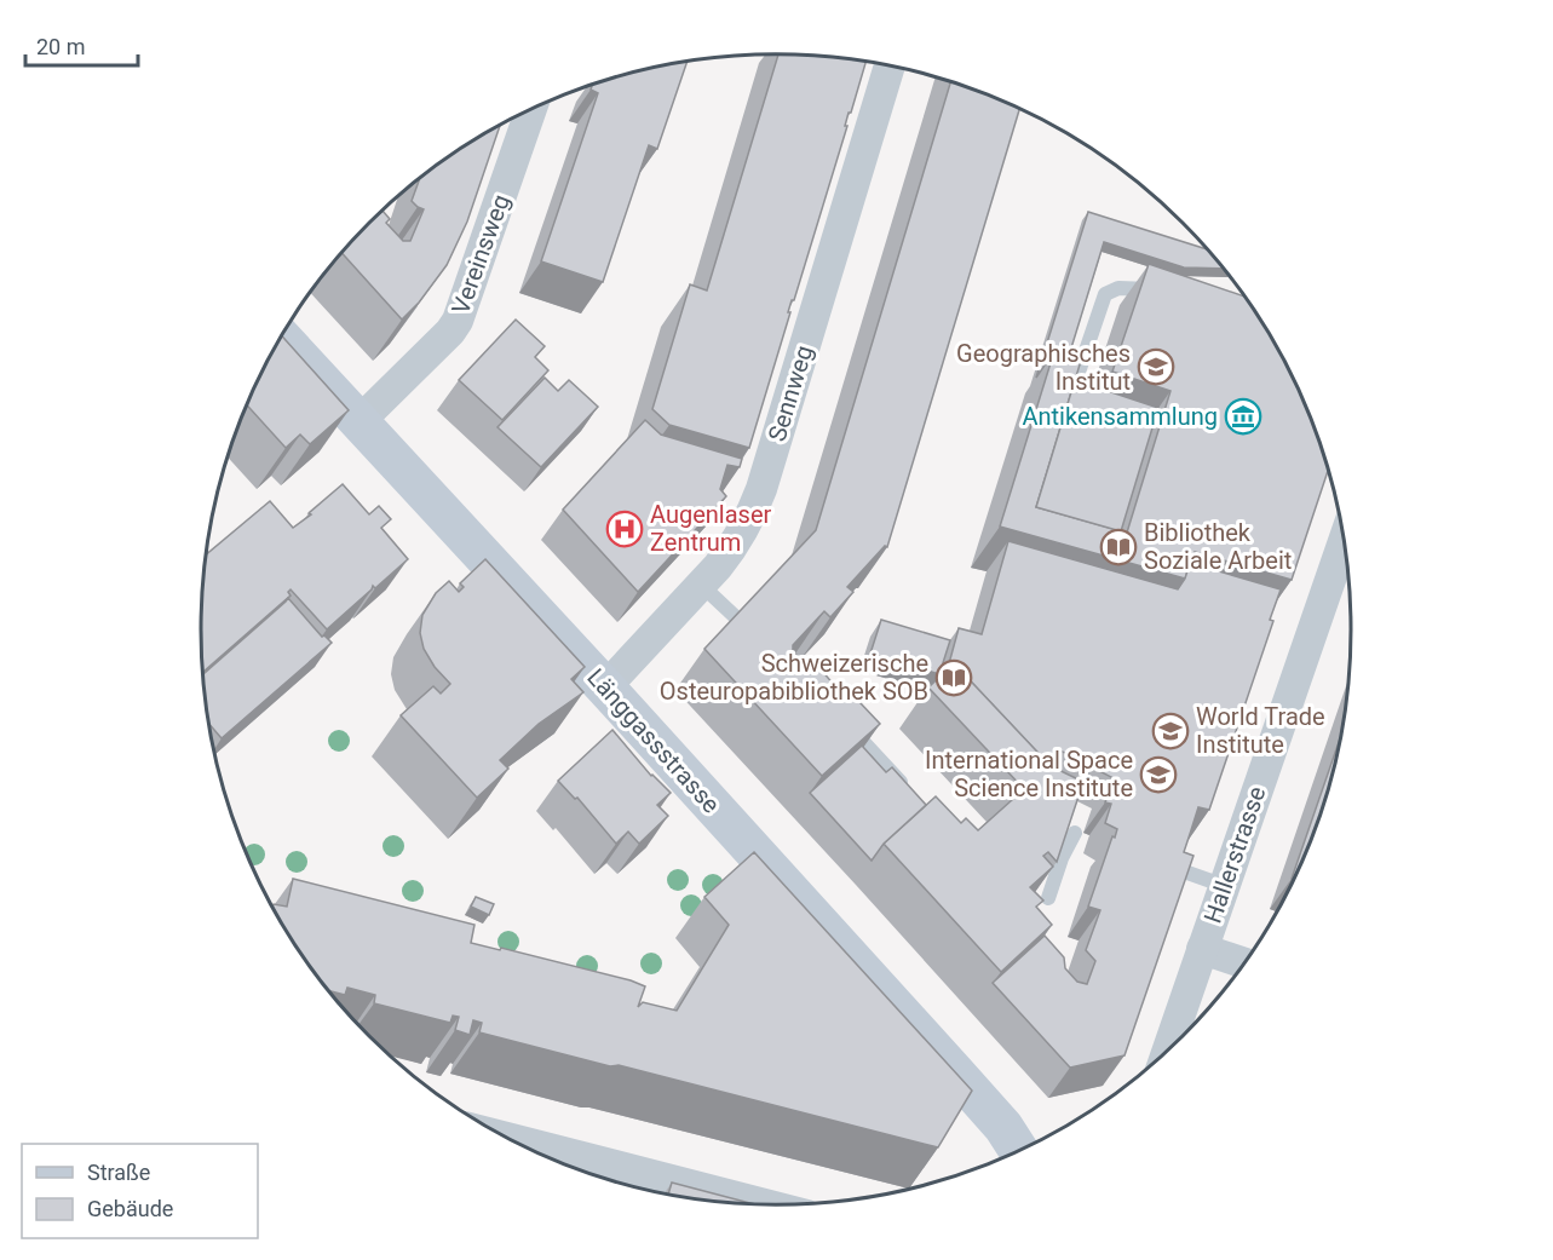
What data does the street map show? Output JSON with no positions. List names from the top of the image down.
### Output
{
  "streets": {
    "main road": ["Länggassstrasse"],
    "street": ["Vereinsweg", "Sennweg", "Hallerstrasse"]
  },
  "crossings": [
    ["Vereinsweg", "Länggassstrasse"],
    ["Sennweg", "Länggassstrasse"]
  ],
  "places": {
    "school or university": ["Geographisches Institut", "World Trade Institute", "International Space Science Institute"],
    "museum": ["Antikensammlung"],
    "hospital": ["Augenlaser Zentrum"],
    "library": ["Bibliothek Soziale Arbeit", "Schweizerische Osteuropabibliothek SOB"]
  },
  "legend": ["Straße", "Gebäude"],
  "scale_bar": "20 m"
}
